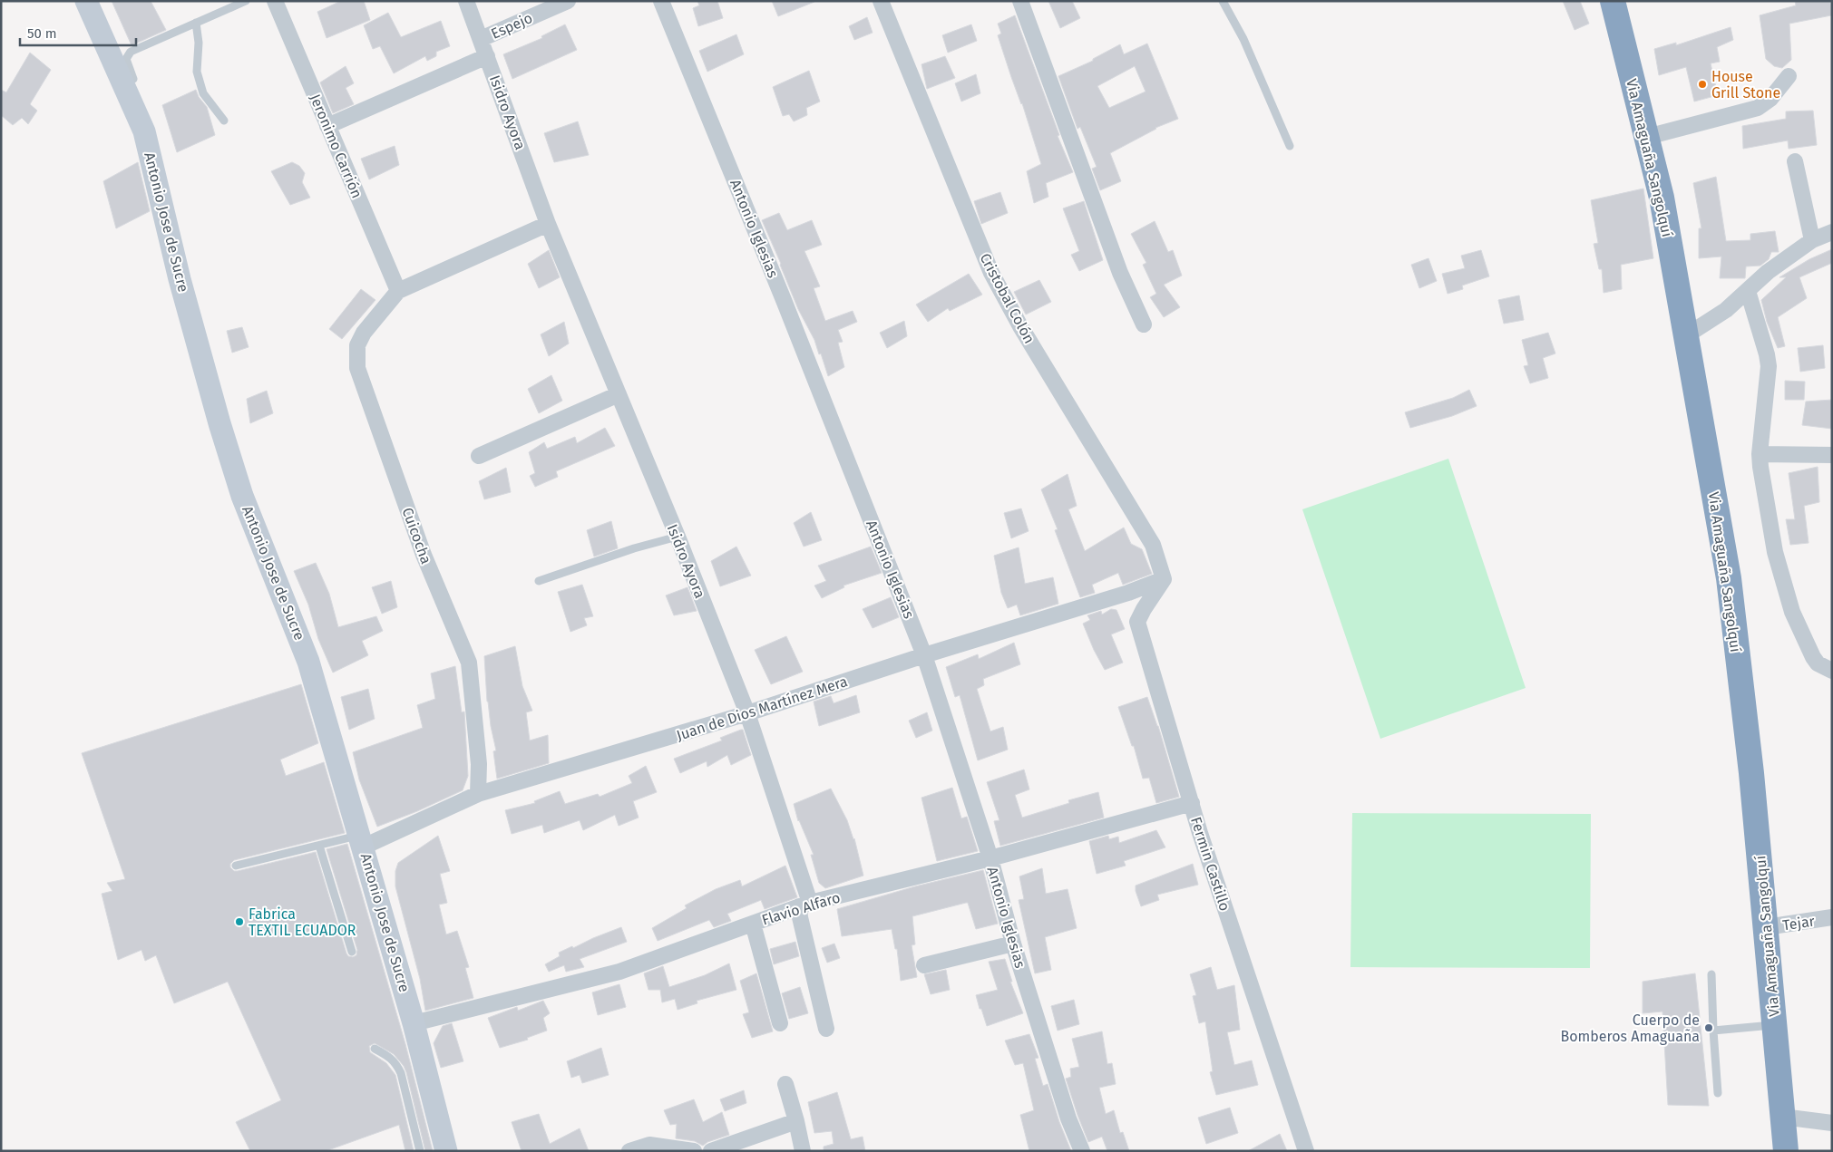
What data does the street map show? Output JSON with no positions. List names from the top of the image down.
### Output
{
  "streets": {
    "highway": ["Via Amaguaña Sangolquí"],
    "street": [
      "Espejo",
      "Isidro Ayora",
      "Jeronimo Carrión",
      "Antonio Jose de Sucre",
      "Antonio Iglesias",
      "Cristobal Colón",
      "Cuicocha",
      "Juan de Dios Martínez Mera",
      "Fermin Castillo",
      "Flavio Alfaro",
      "Tejar"
    ]
  },
  "crossings": [
    ["Espejo", "Isidro Ayora"],
    ["Isidro Ayora", "Juan de Dios Martínez Mera"],
    ["Isidro Ayora", "Flavio Alfaro"],
    ["Jeronimo Carrión", "Cuicocha"],
    ["Via Amaguaña Sangolquí", "Tejar"],
    ["Antonio Jose de Sucre", "Juan de Dios Martínez Mera"],
    ["Antonio Jose de Sucre", "Flavio Alfaro"],
    ["Antonio Iglesias", "Juan de Dios Martínez Mera"],
    ["Antonio Iglesias", "Flavio Alfaro"],
    ["Cristobal Colón", "Juan de Dios Martínez Mera"],
    ["Cuicocha", "Juan de Dios Martínez Mera"],
    ["Juan de Dios Martínez Mera", "Fermin Castillo"],
    ["Fermin Castillo", "Flavio Alfaro"]
  ],
  "places": ["House Grill Stone", "Fabrica TEXTIL ECUADOR", "Cuerpo de Bomberos Amaguaña"],
  "scale_bar": "50 m"
}
